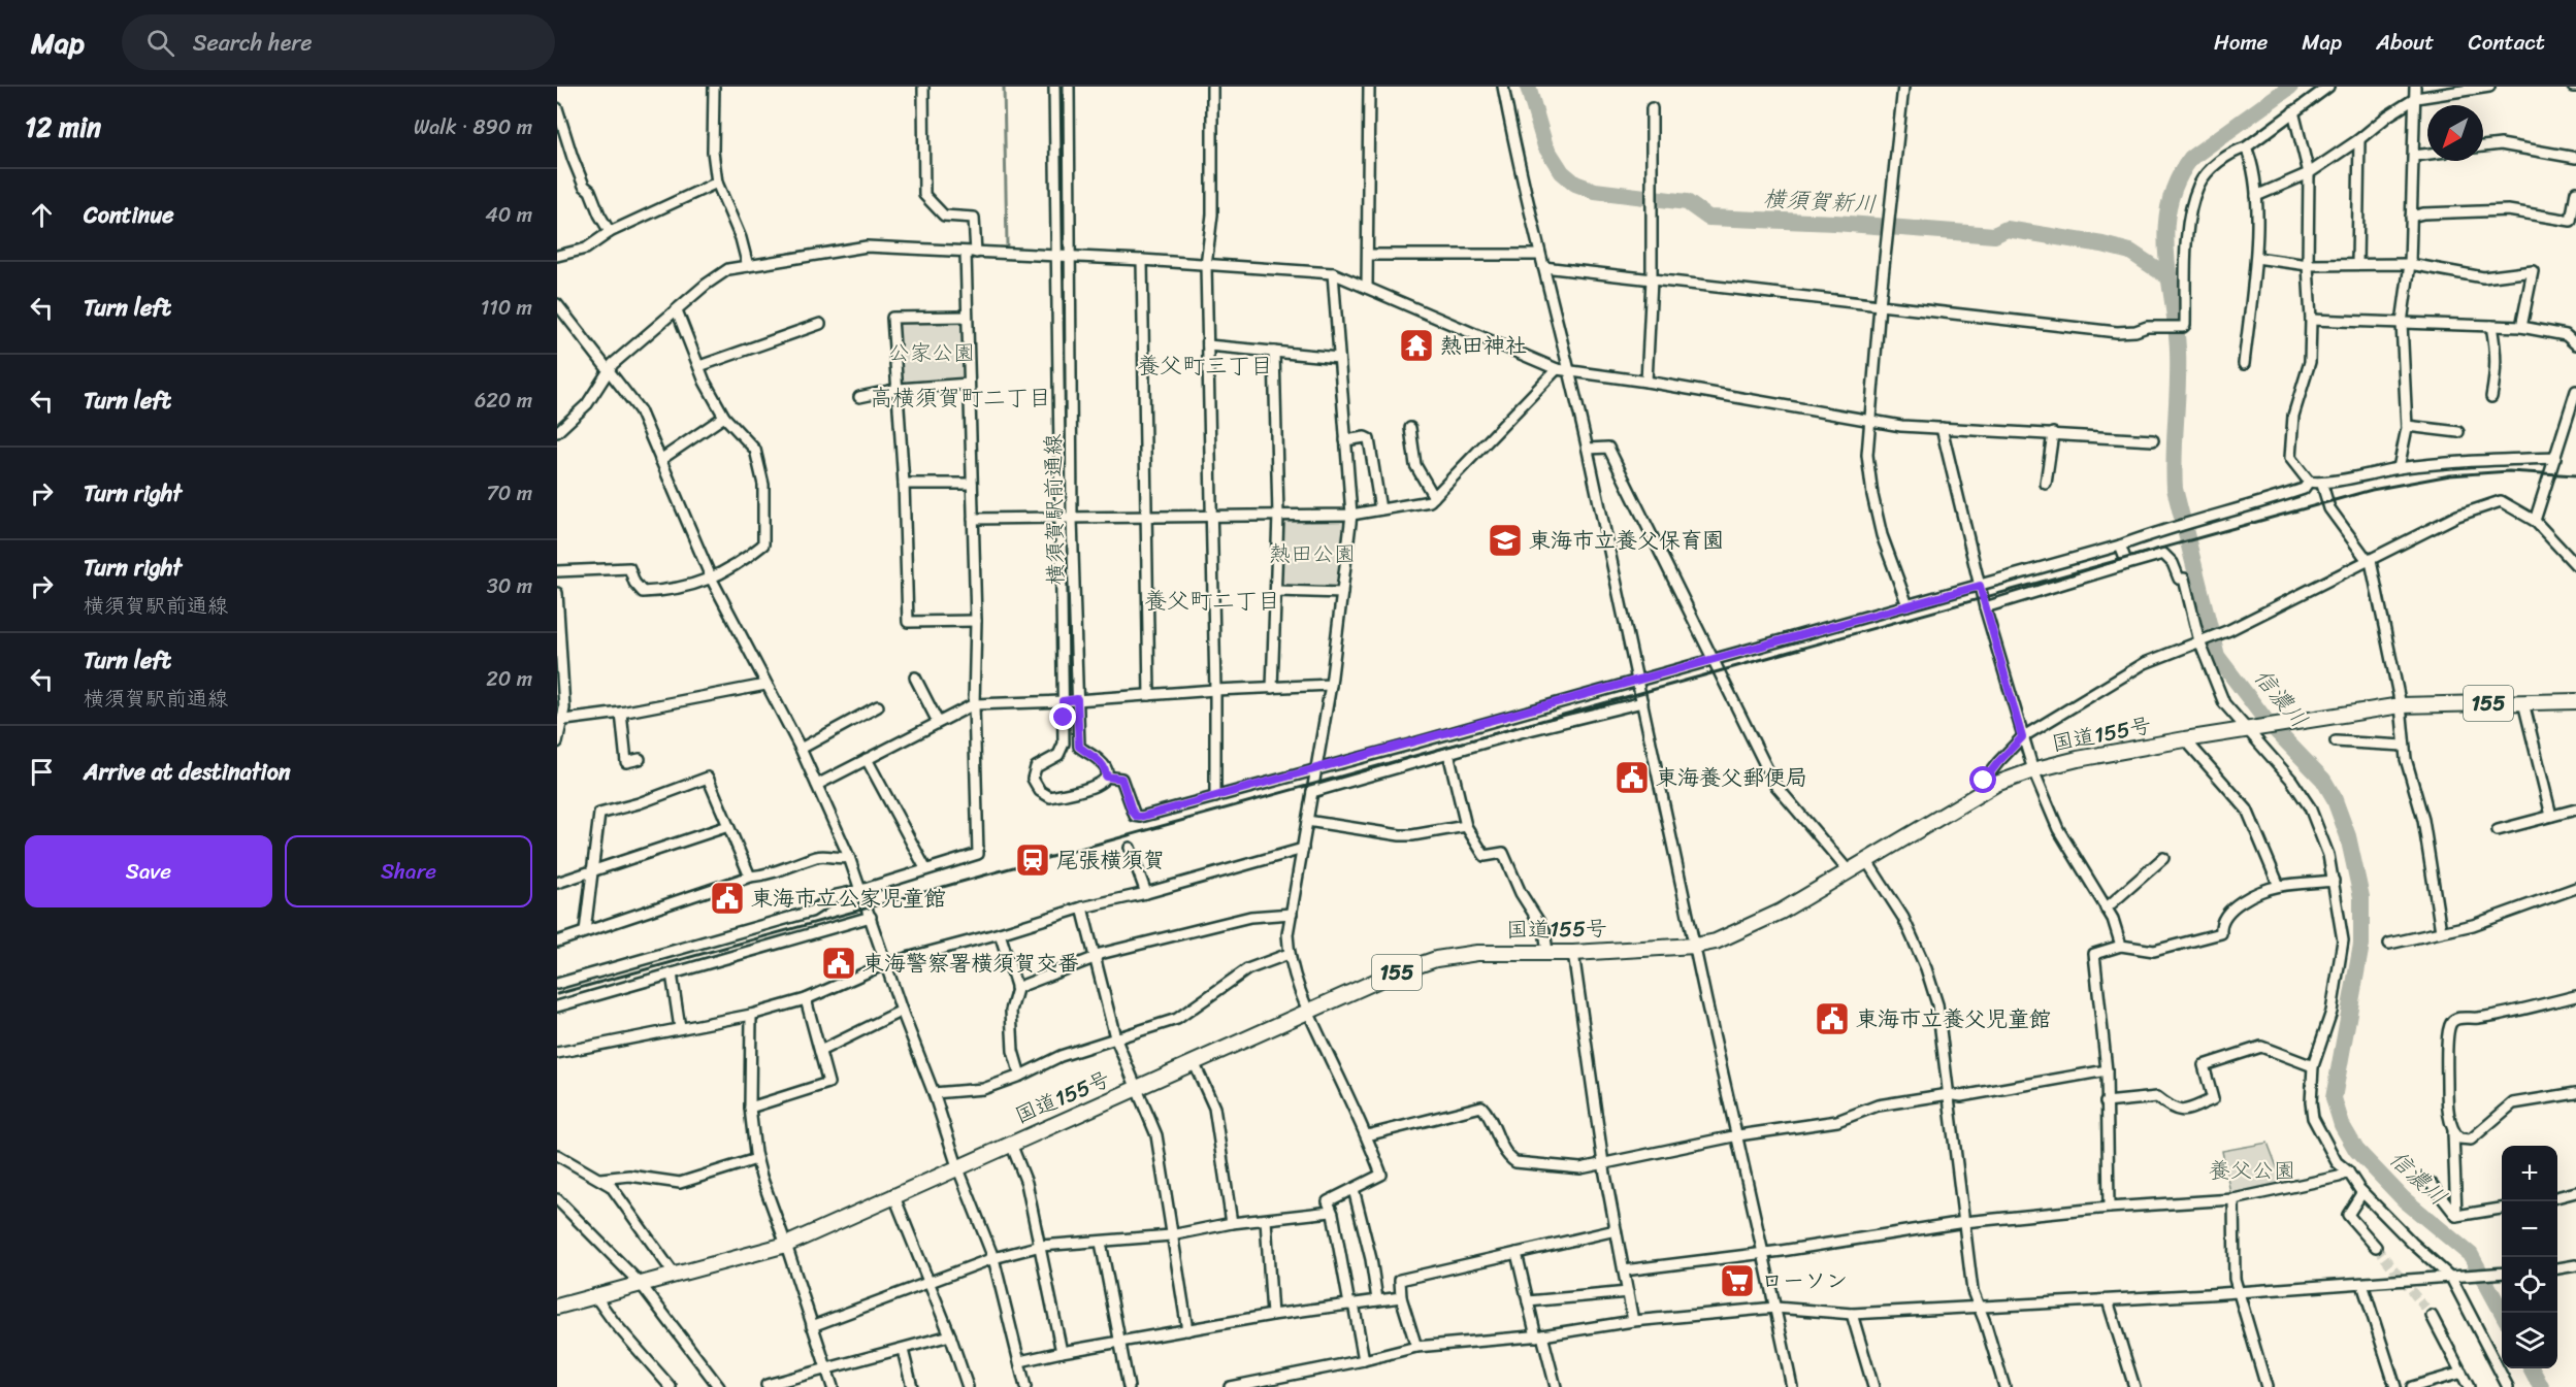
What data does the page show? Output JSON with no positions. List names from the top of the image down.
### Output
{
  "streets": {
    "highway": ["155", "国道155号"],
    "street": ["横須賀駅前通線"]
  },
  "districts": ["養父町三丁目", "高横須賀町二丁目", "養父町二丁目"],
  "water": ["横須賀新川", "信濃川"],
  "parks": ["公家公園", "熱田公園", "養父公園"],
  "places": {
    "temple": ["熱田神社"],
    "school or university": ["東海市立養父保育園"],
    "public building": [
      "東海養父郵便局",
      "東海市立公家児童館",
      "東海警察署横須賀交番",
      "東海市立養父児童館"
    ],
    "station": ["尾張横須賀"],
    "supermarket": ["ローソン"]
  },
  "north": "bottom left",
  "page": {
    "header": "Map",
    "search": "Search here",
    "nav": [
      "Home",
      "Map",
      "About",
      "Contact"
    ],
    "heading": ["12 min", "Walk · 890 m"],
    "list": [
      ["Continue", "40 m"],
      ["Turn left", "110 m"],
      ["Turn left", "620 m"],
      ["Turn right", "70 m"],
      ["Turn right", "横須賀駅前通線", "30 m"],
      ["Turn left", "横須賀駅前通線", "20 m"],
      "Arrive at destination"
    ],
    "buttons": ["Save", "Share"],
    "map_buttons": ["+", "−"]
  }
}
